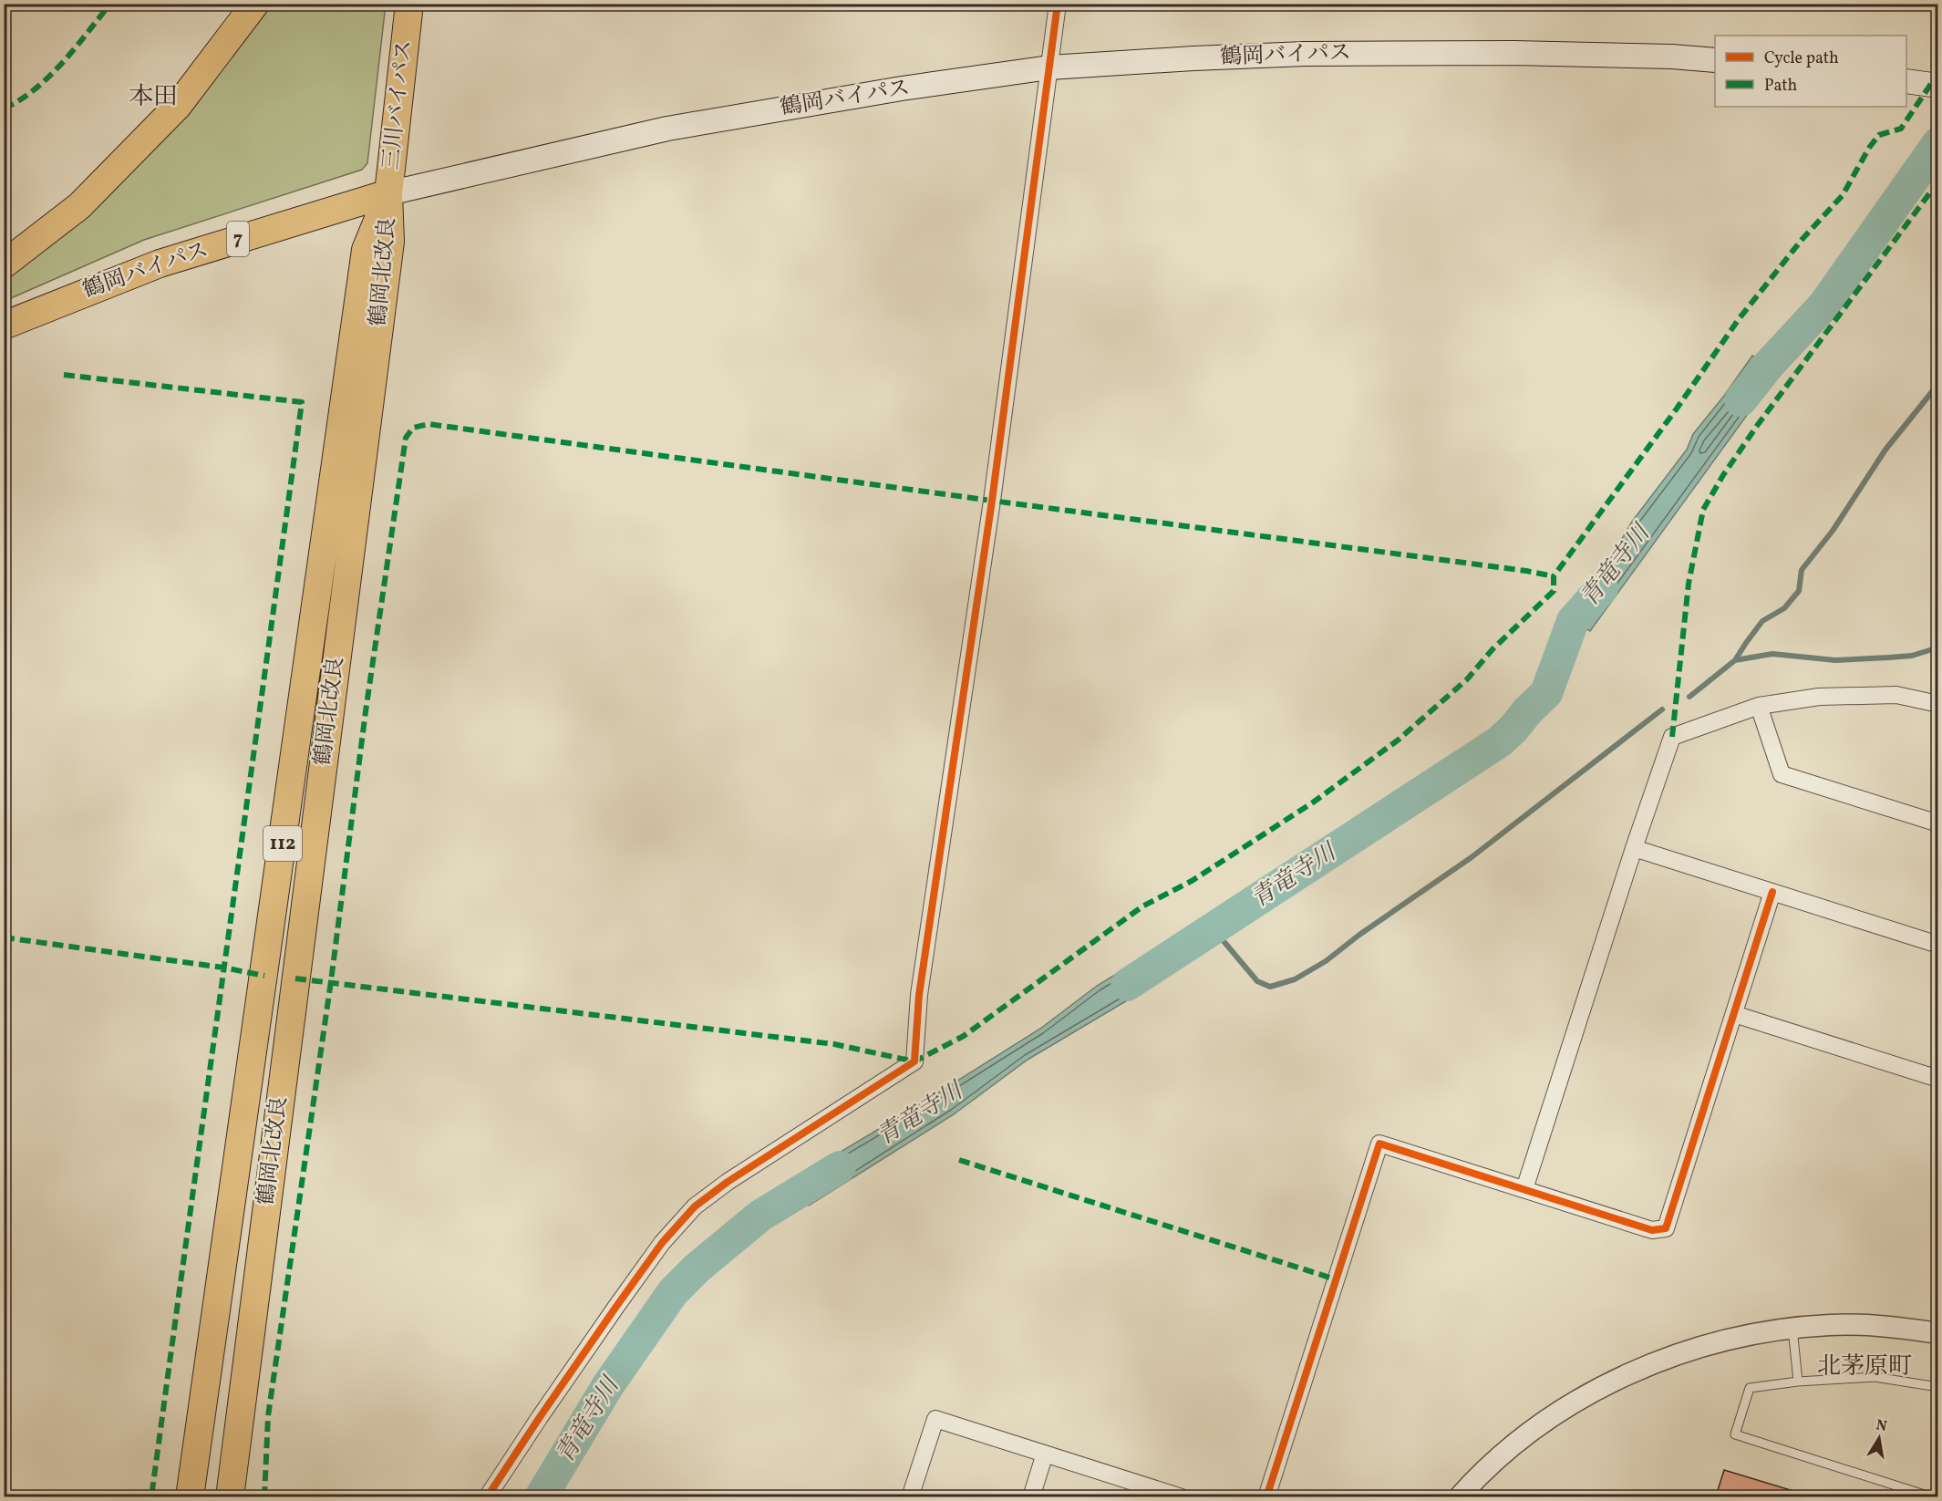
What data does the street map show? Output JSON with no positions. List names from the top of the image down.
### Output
{
  "streets": {
    "highway": [
      "鶴岡バイパス",
      "三川バイパス",
      "7",
      "鶴岡北改良",
      "112"
    ]
  },
  "crossings": [
    ["鶴岡バイパス", "三川バイパス"],
    ["鶴岡バイパス", "鶴岡北改良"],
    ["三川バイパス", "鶴岡北改良"]
  ],
  "districts": ["本田", "北茅原町"],
  "water": ["青竜寺川"],
  "legend": ["Cycle path", "Path"],
  "north": "top"
}
